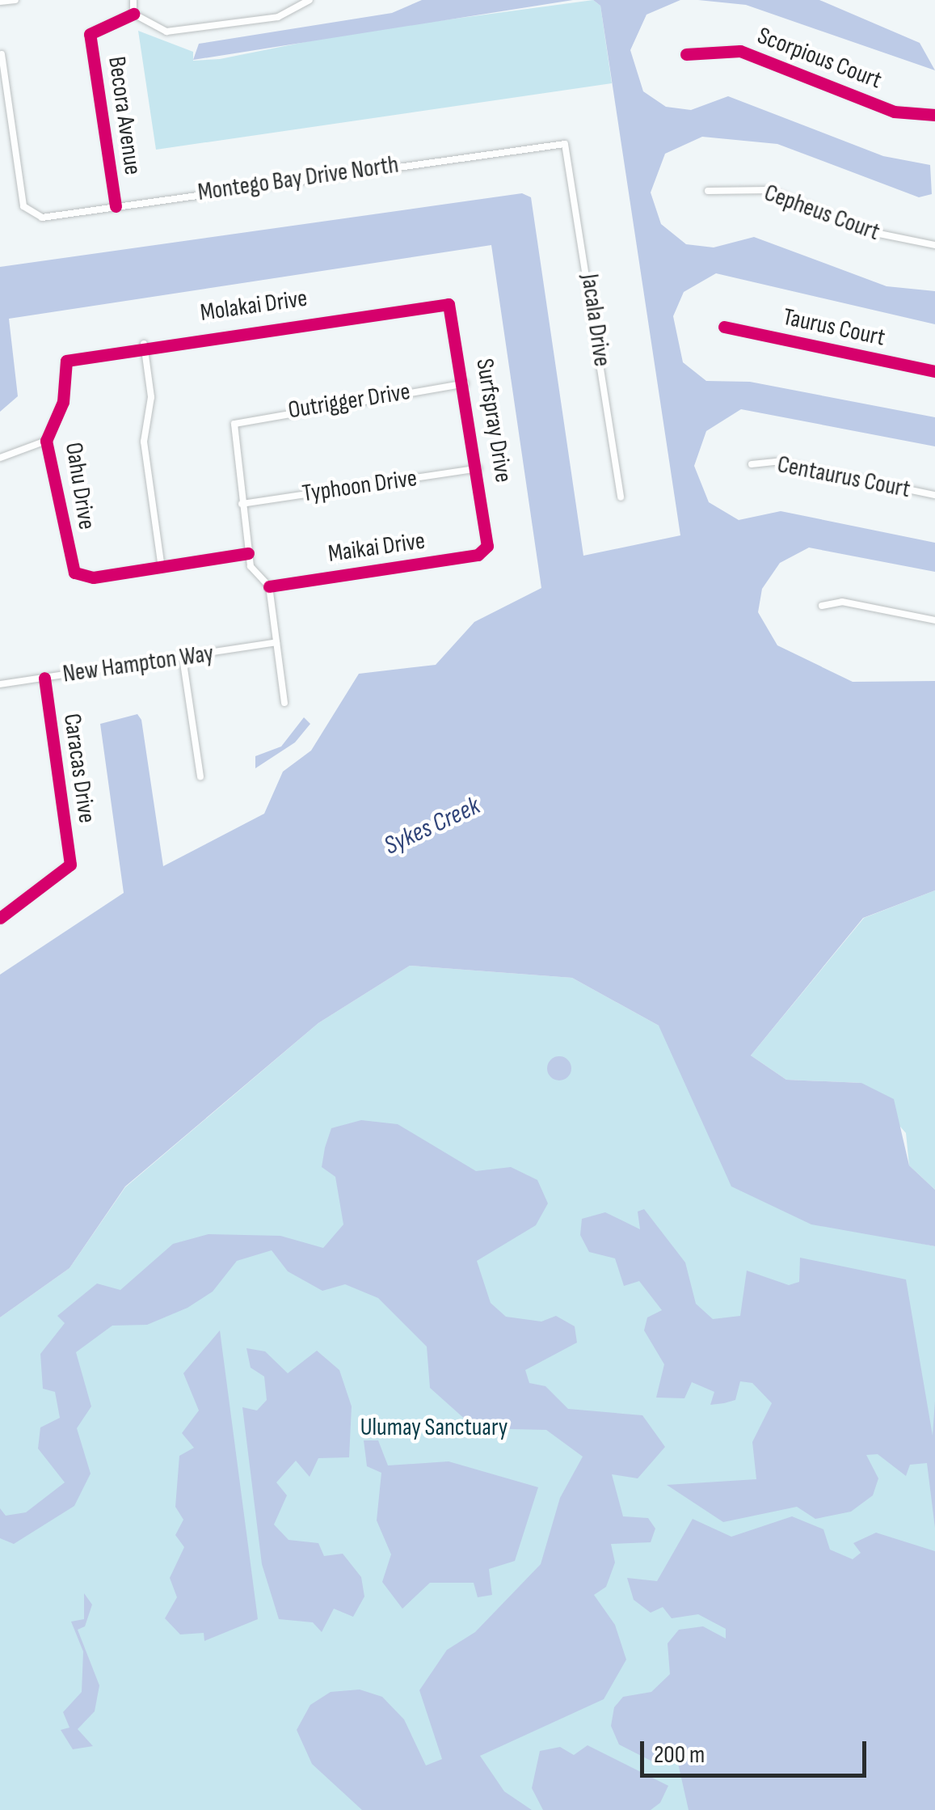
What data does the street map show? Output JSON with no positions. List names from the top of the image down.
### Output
{
  "streets": {
    "street": [
      "Scorpious Court",
      "Becora Avenue",
      "Montego Bay Drive North",
      "Cepheus Court",
      "Molakai Drive",
      "Jacala Drive",
      "Taurus Court",
      "Outrigger Drive",
      "Surfspray Drive",
      "Centaurus Court",
      "Oahu Drive",
      "Typhoon Drive",
      "Maikai Drive",
      "New Hampton Way",
      "Caracas Drive"
    ]
  },
  "crossings": [
    ["Becora Avenue", "Montego Bay Drive North"],
    ["Montego Bay Drive North", "Jacala Drive"],
    ["Molakai Drive", "Surfspray Drive"],
    ["Molakai Drive", "Oahu Drive"],
    ["Outrigger Drive", "Surfspray Drive"],
    ["Outrigger Drive", "Typhoon Drive"],
    ["Surfspray Drive", "Typhoon Drive"],
    ["Surfspray Drive", "Maikai Drive"],
    ["New Hampton Way", "Caracas Drive"]
  ],
  "water": ["Sykes Creek"],
  "parks": ["Ulumay Sanctuary"],
  "scale_bar": "200 m"
}
